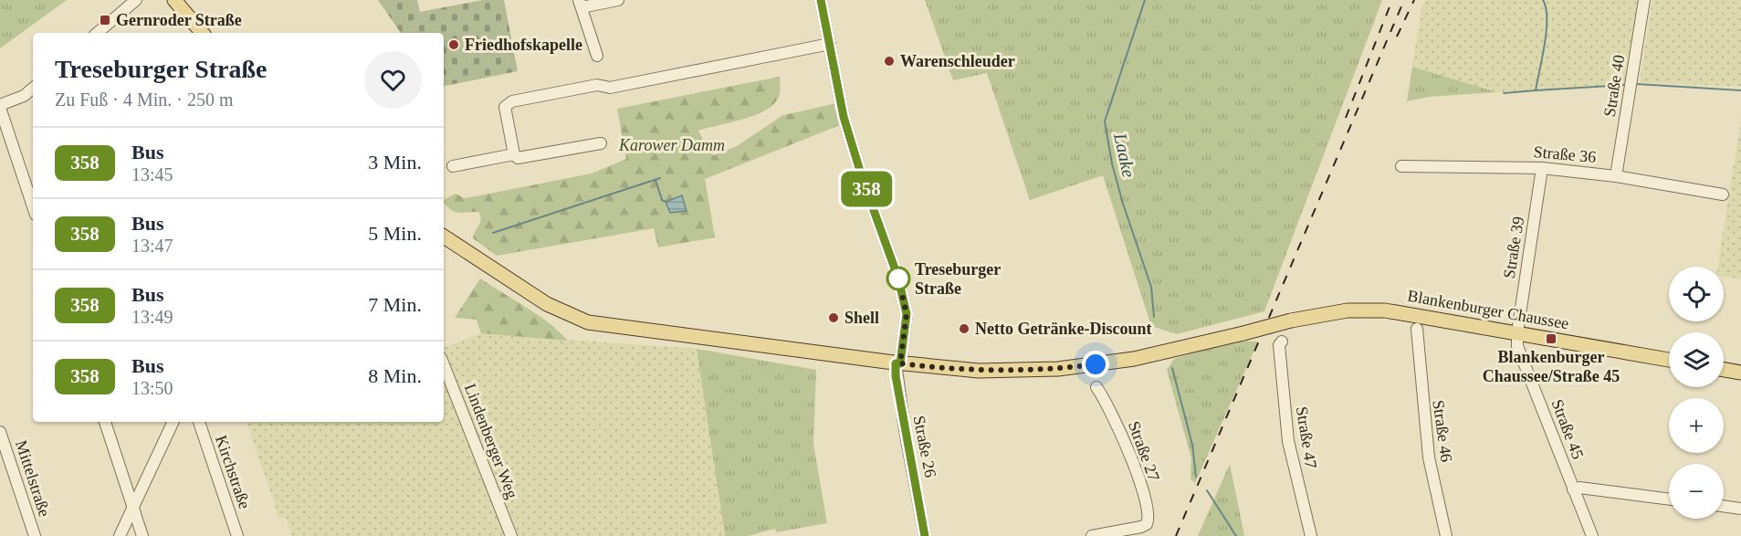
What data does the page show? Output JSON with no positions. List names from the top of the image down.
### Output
{
  "streets": {
    "main road": ["Blankenburger Chaussee"],
    "street": [
      "Straße 40",
      "Straße 36",
      "Straße 39",
      "Straße 45",
      "Straße 46",
      "Straße 47",
      "Lindenberger Weg",
      "Straße 26",
      "Straße 27",
      "Kirchstraße",
      "Mittelstraße"
    ]
  },
  "crossings": [
    ["Straße 40", "Straße 36"],
    ["Straße 36", "Straße 39"],
    ["Straße 39", "Blankenburger Chaussee"],
    ["Straße 39", "Straße 45"],
    ["Blankenburger Chaussee", "Straße 45"],
    ["Blankenburger Chaussee", "Straße 26"]
  ],
  "water": ["Laake"],
  "parks": ["Karower Damm"],
  "places": {
    "transit": ["Gernroder Straße", "Blankenburger Chaussee/Straße 45"],
    "other": [
      "Friedhofskapelle",
      "Warenschleuder",
      "Treseburger Straße",
      "Shell",
      "Netto Getränke-Discount"
    ]
  },
  "lines": ["bus line 358"],
  "page": {
    "on_map": "358",
    "heading": ["Treseburger Straße", "Zu Fuß · 4 Min. · 250 m"],
    "list": [
      {
        "mark": "358",
        "name": "Bus",
        "note": "13:45",
        "value": "3 Min."
      },
      {
        "mark": "358",
        "name": "Bus",
        "note": "13:47",
        "value": "5 Min."
      },
      {
        "mark": "358",
        "name": "Bus",
        "note": "13:49",
        "value": "7 Min."
      },
      {
        "mark": "358",
        "name": "Bus",
        "note": "13:50",
        "value": "8 Min."
      }
    ],
    "map_buttons": ["+", "−"]
  }
}
